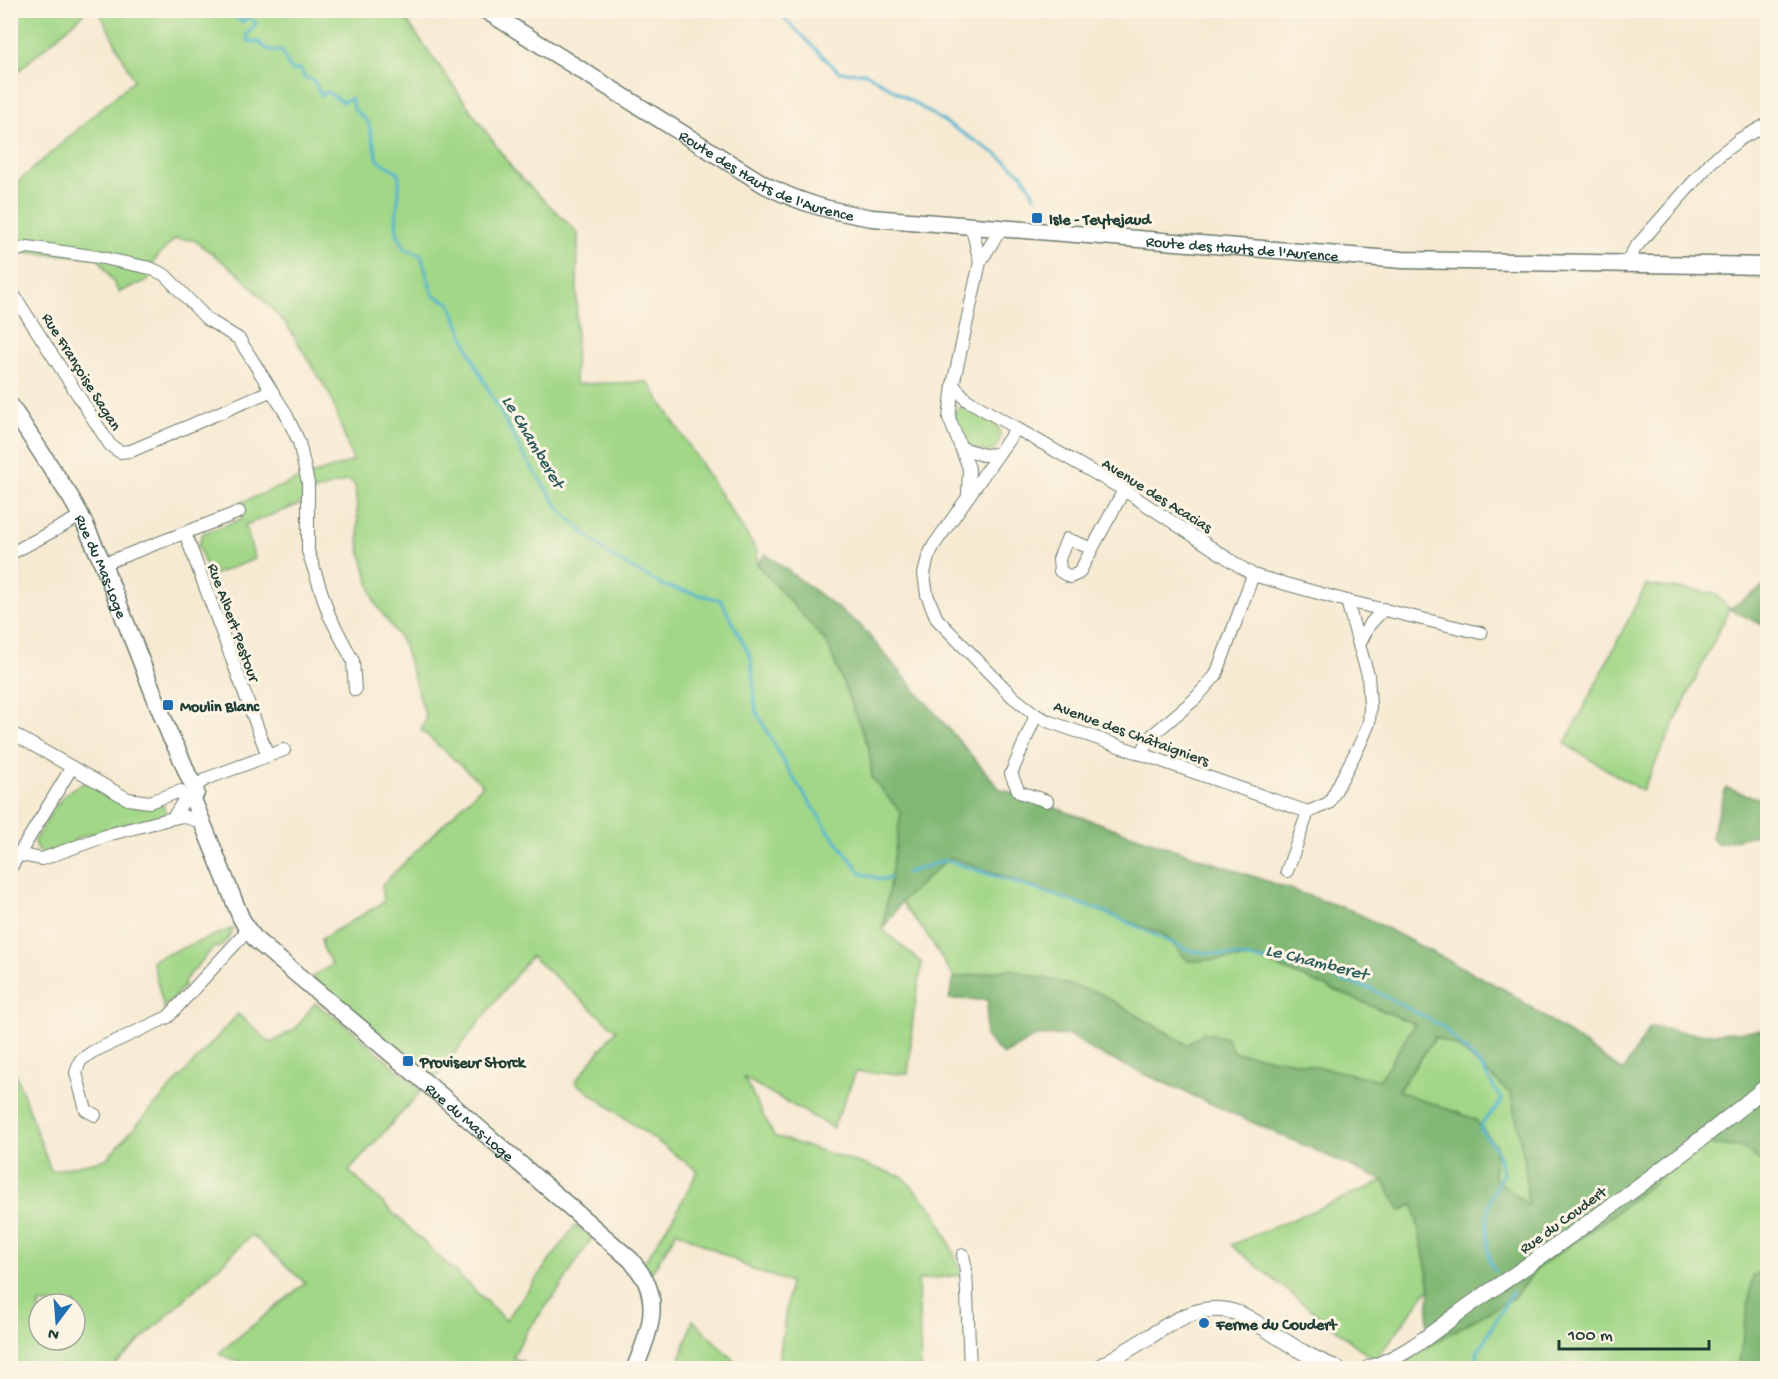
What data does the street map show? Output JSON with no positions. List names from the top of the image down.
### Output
{
  "streets": {
    "main road": ["Route des Hauts de l'Aurence", "Rue du Mas-Loge"],
    "street": [
      "Rue Françoise Sagan",
      "Avenue des Acacias",
      "Rue Albert Pestour",
      "Avenue des Châtaigniers",
      "Rue du Coudert"
    ]
  },
  "crossings": [
    ["Avenue des Acacias", "Avenue des Châtaigniers"]
  ],
  "water": ["Le Chamberet"],
  "places": {
    "transit": ["Isle - Teytejaud", "Moulin Blanc", "Proviseur Storck"],
    "other": ["Ferme du Coudert"]
  },
  "scale_bar": "100 m",
  "north": "bottom"
}
